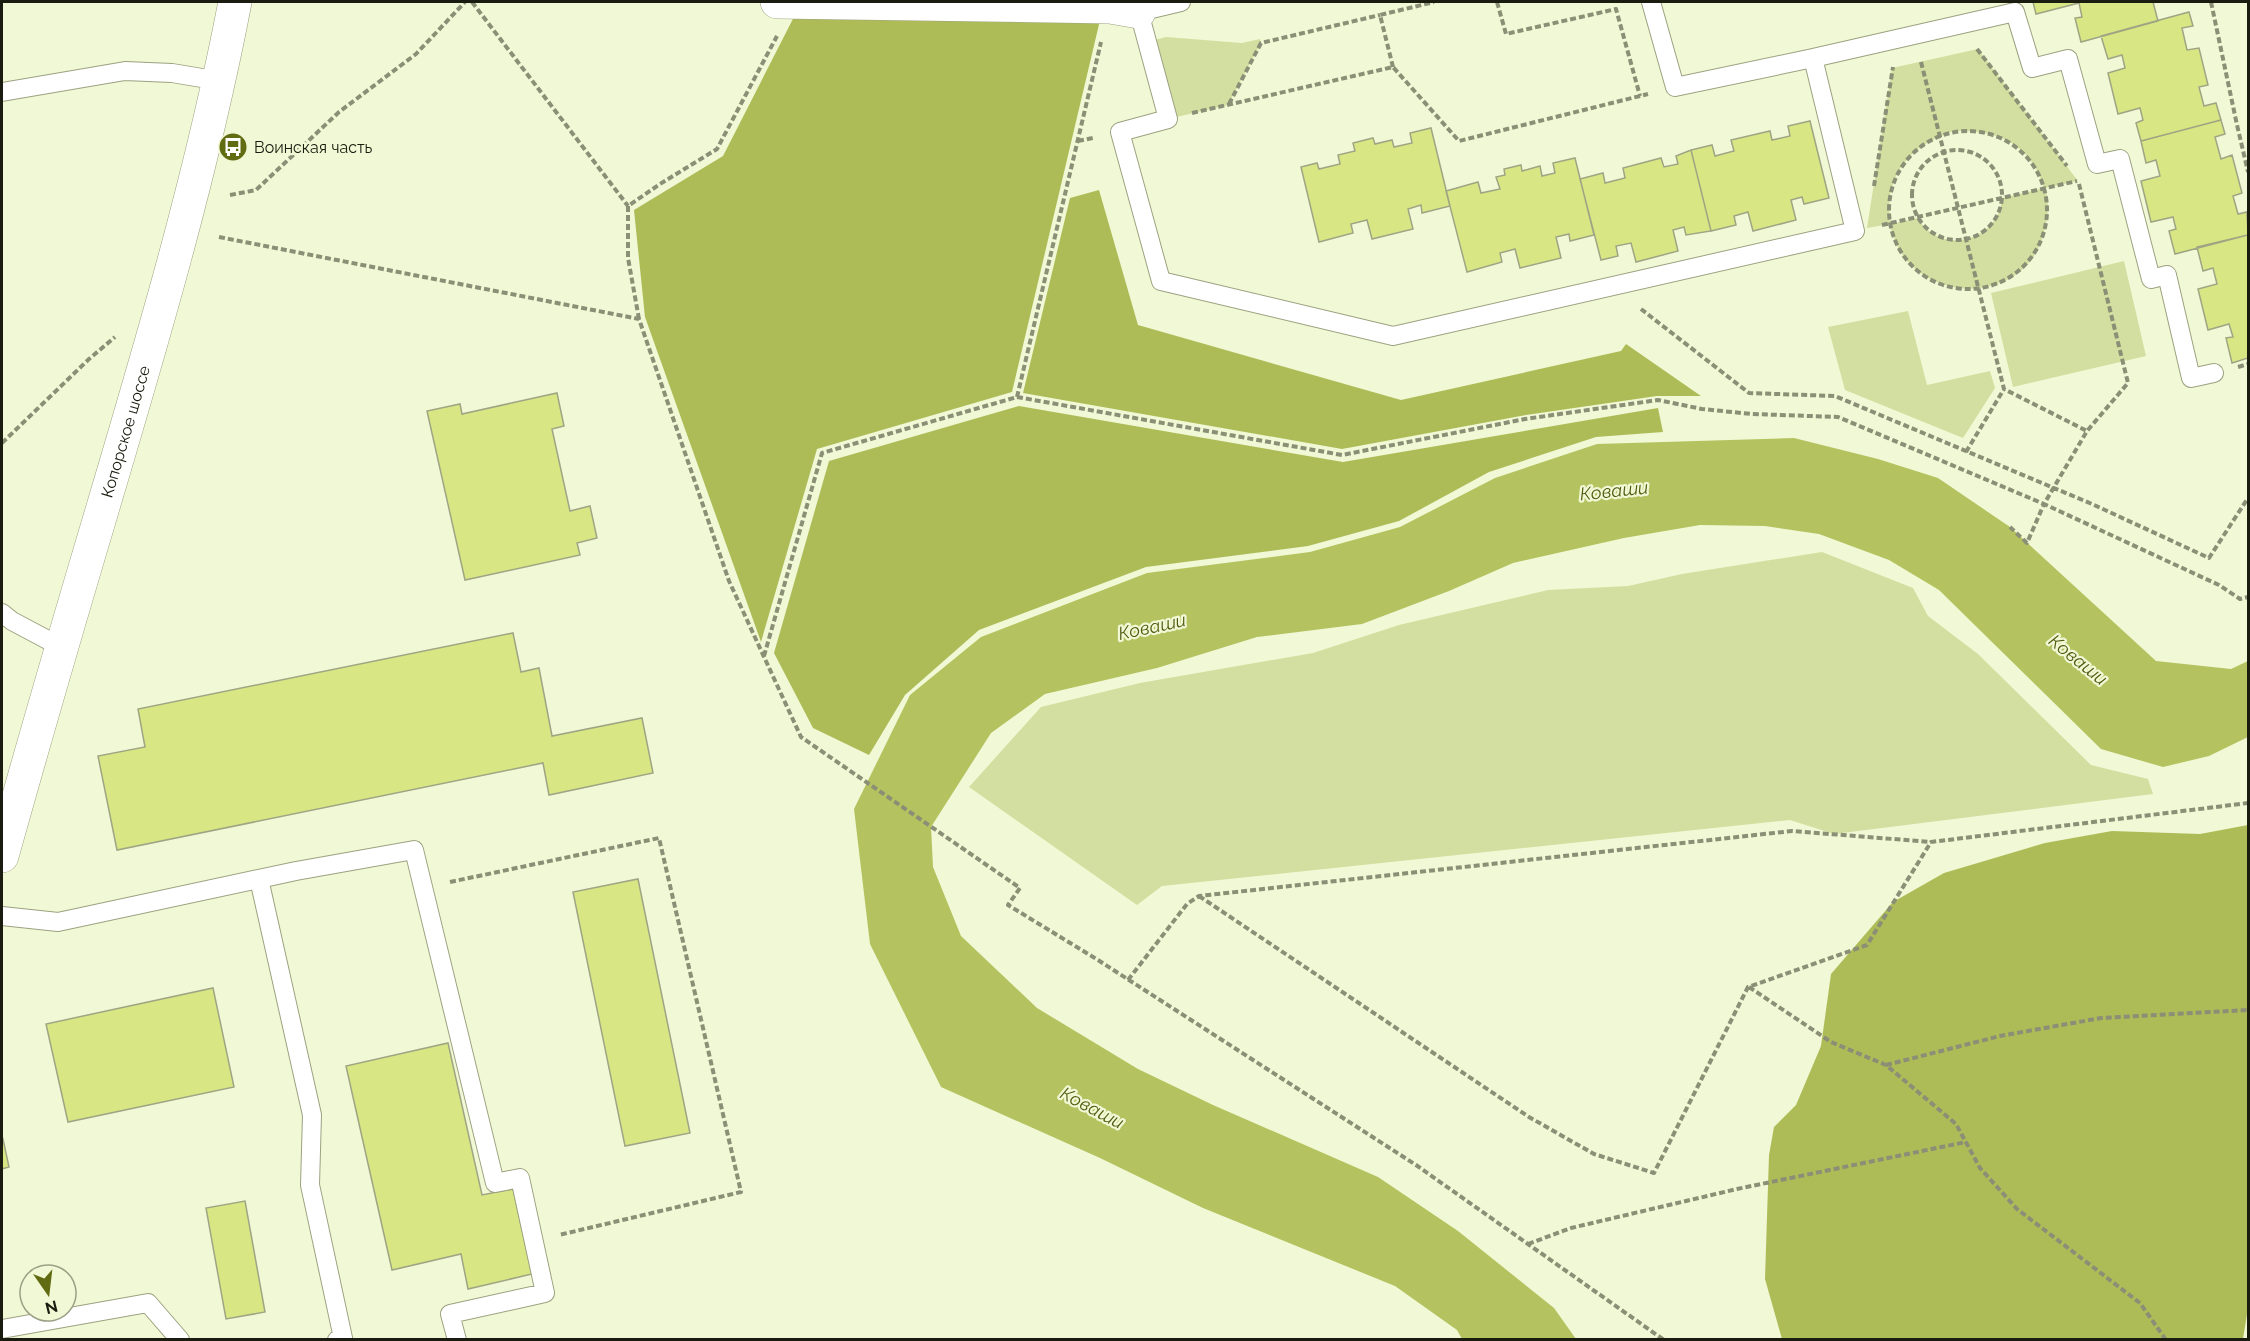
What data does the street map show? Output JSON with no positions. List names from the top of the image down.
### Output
{
  "streets": {
    "main road": ["Копорское шоссе"]
  },
  "water": ["Коваши"],
  "places": {
    "bus stop": ["Воинская часть"]
  },
  "north": "bottom"
}
